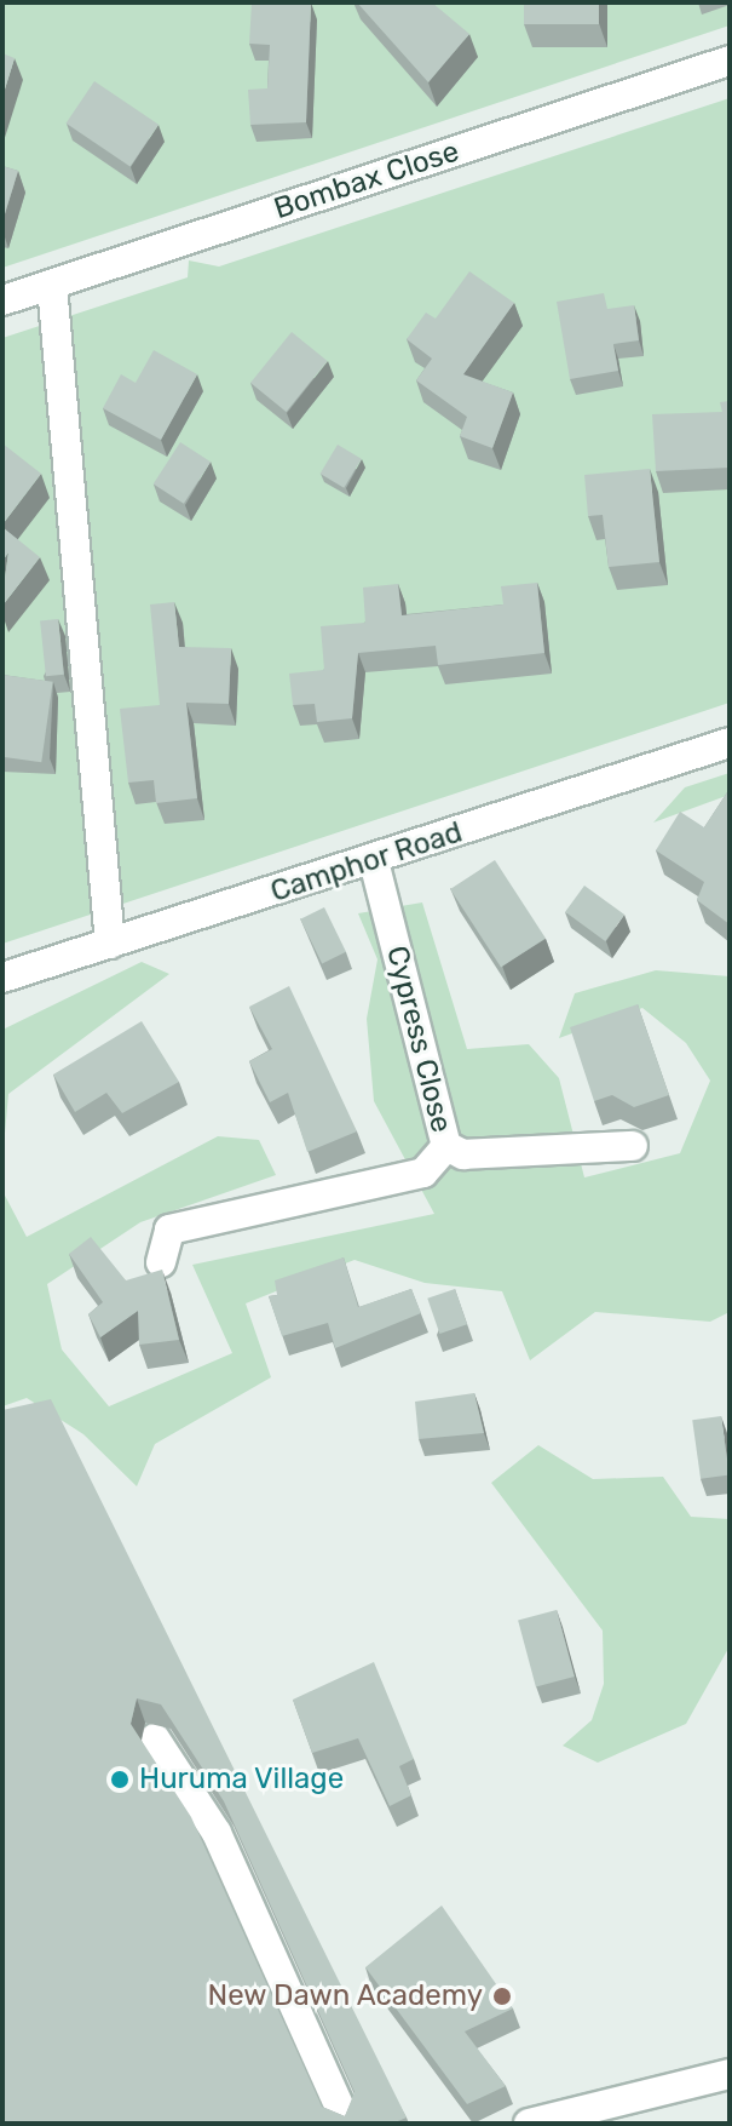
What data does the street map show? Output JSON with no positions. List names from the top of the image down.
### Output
{
  "streets": {
    "street": ["Bombax Close", "Camphor Road", "Cypress Close"]
  },
  "crossings": [
    ["Camphor Road", "Cypress Close"]
  ],
  "places": ["Huruma Village", "New Dawn Academy"]
}
